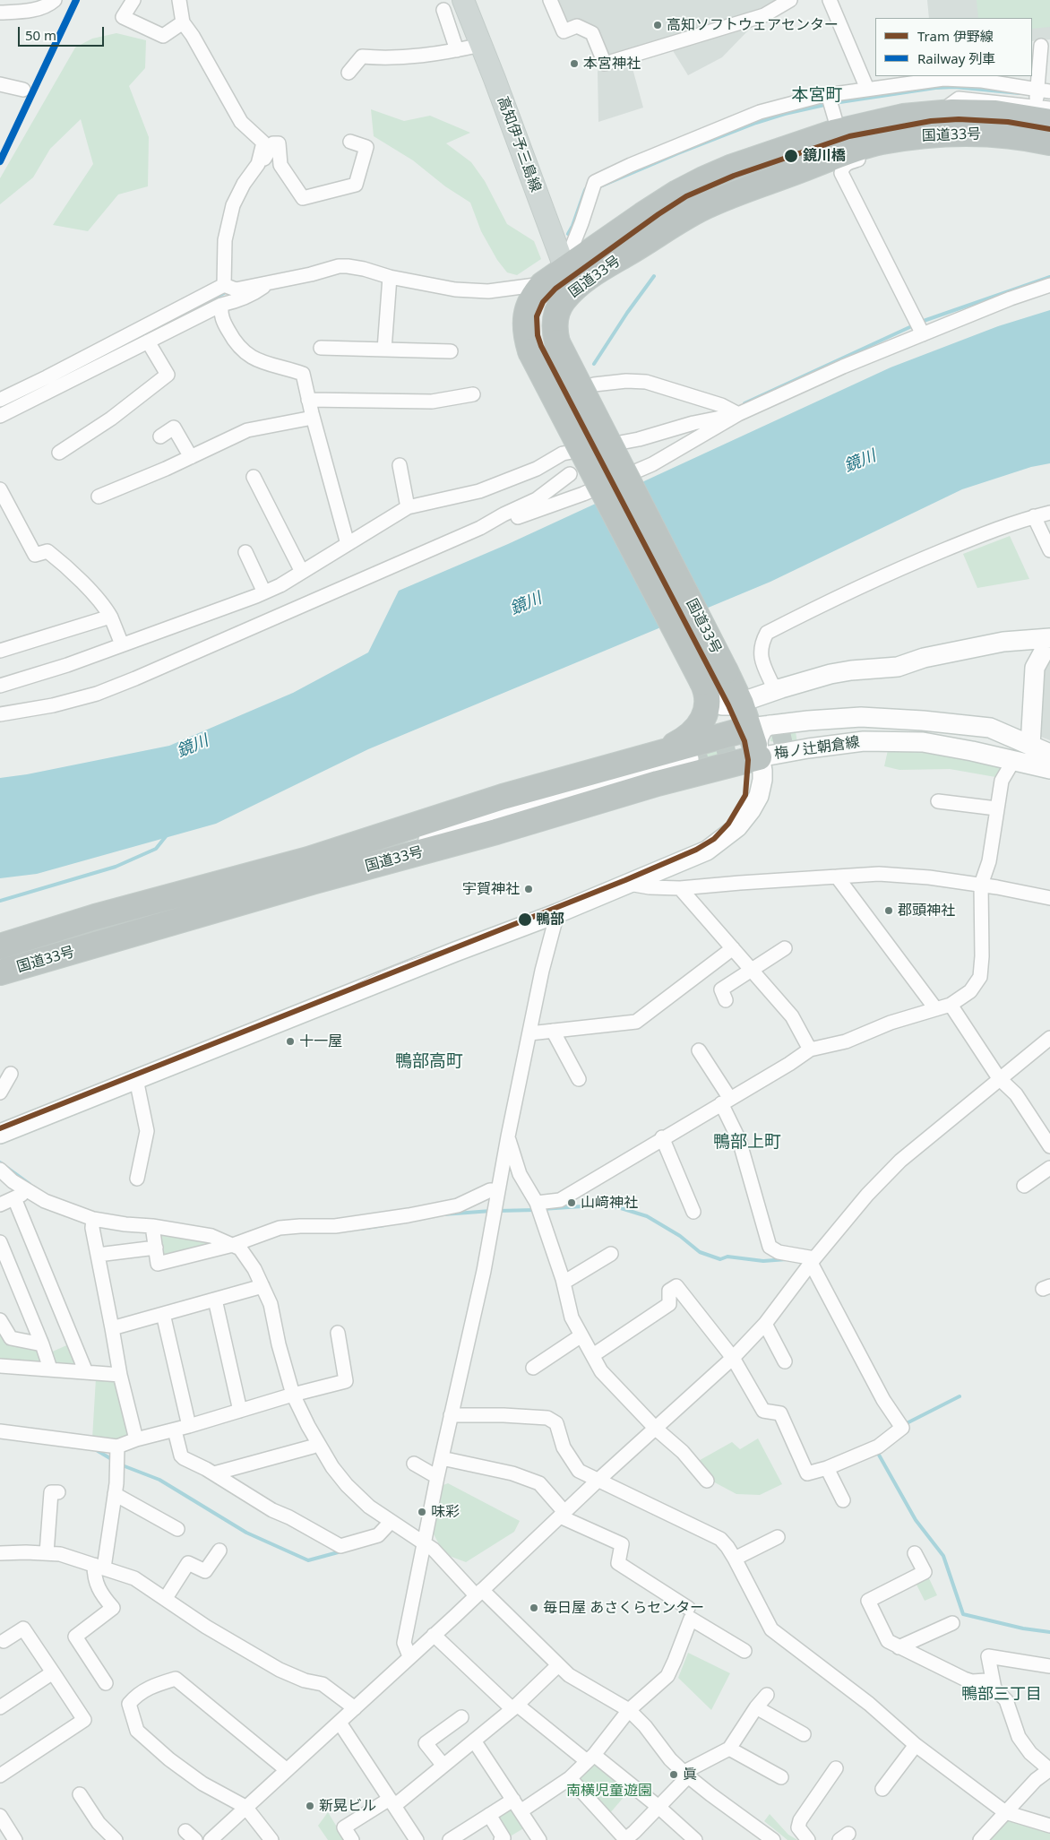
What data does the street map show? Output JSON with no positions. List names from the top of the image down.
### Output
{
  "streets": {
    "highway": ["国道33号"],
    "main road": ["高知伊予三島線", "梅ノ辻朝倉線"]
  },
  "crossings": [
    ["国道33号", "高知伊予三島線"],
    ["国道33号", "梅ノ辻朝倉線"]
  ],
  "districts": [
    "本宮町",
    "鴨部高町",
    "鴨部上町",
    "鴨部三丁目"
  ],
  "water": ["鏡川"],
  "parks": ["南横児童遊園"],
  "places": [
    "高知ソフトウェアセンター",
    "本宮神社",
    "鏡川橋",
    "宇賀神社",
    "郡頭神社",
    "鴨部",
    "十一屋",
    "山﨑神社",
    "味彩",
    "毎日屋 あさくらセンター",
    "眞",
    "新晃ビル"
  ],
  "lines": ["rail line 列車", "tram line 伊野線"],
  "legend": ["Tram 伊野線", "Railway 列車"],
  "scale_bar": "50 m"
}
